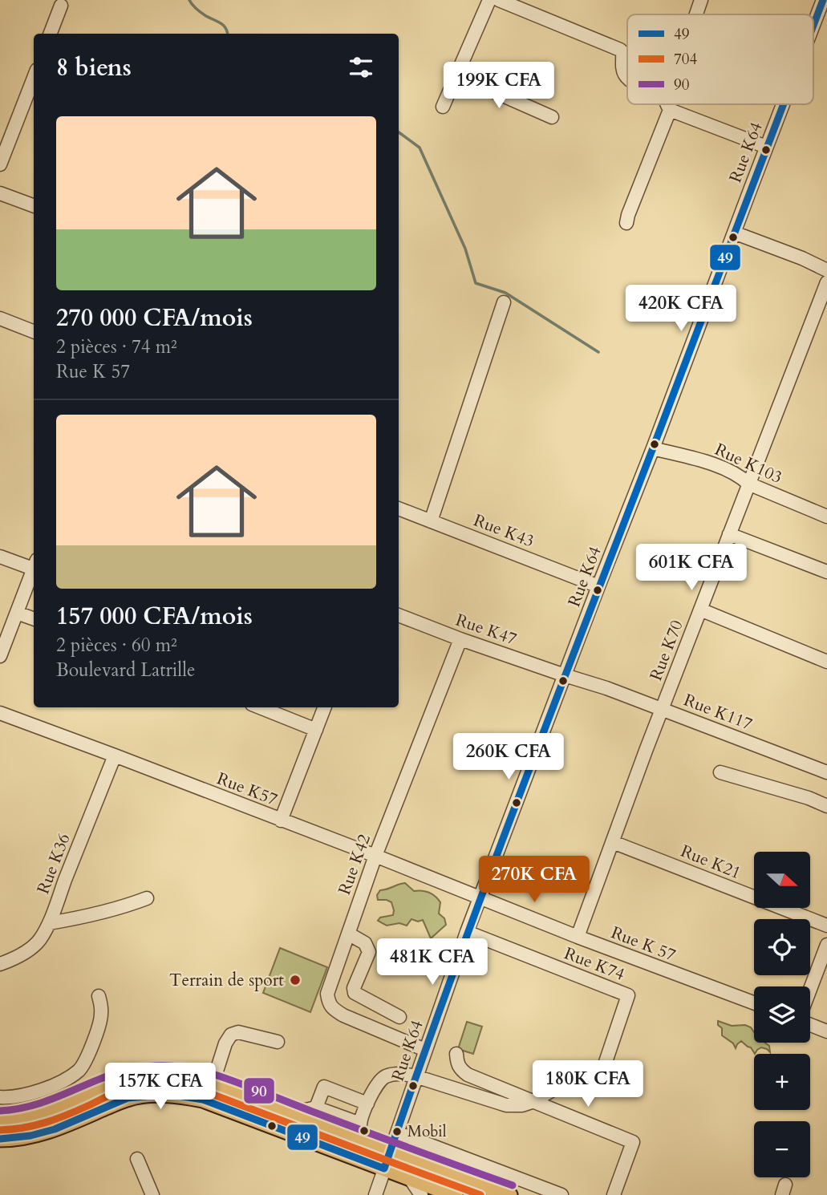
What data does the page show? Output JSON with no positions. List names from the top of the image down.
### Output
{
  "streets": {
    "street": [
      "Rue K64",
      "Rue K103",
      "Rue K43",
      "Rue K47",
      "Rue K70",
      "Rue K117",
      "Rue K57",
      "Rue K21",
      "Rue K36",
      "Rue K42",
      "Rue K 57",
      "Rue K74"
    ]
  },
  "crossings": [
    ["Rue K64", "Rue K103"],
    ["Rue K64", "Rue K43"],
    ["Rue K64", "Rue K47"],
    ["Rue K64", "Rue K117"],
    ["Rue K64", "Rue K57"],
    ["Rue K64", "Rue K42"],
    ["Rue K64", "Rue K 57"],
    ["Rue K64", "Rue K74"],
    ["Rue K103", "Rue K70"],
    ["Rue K47", "Rue K117"],
    ["Rue K47", "Rue K42"],
    ["Rue K70", "Rue K117"],
    ["Rue K70", "Rue K21"],
    ["Rue K70", "Rue K 57"],
    ["Rue K57", "Rue K36"],
    ["Rue K57", "Rue K42"],
    ["Rue K57", "Rue K 57"]
  ],
  "places": ["Terrain de sport", "Mobil"],
  "lines": ["transit line 49", "transit line 90", "transit line 704"],
  "legend": ["49", "704", "90"],
  "north": "right",
  "page": {
    "heading": "8 biens",
    "price": [
      "199K CFA",
      "420K CFA",
      "601K CFA",
      "260K CFA",
      "270K CFA",
      "481K CFA",
      "180K CFA",
      "157K CFA"
    ],
    "list": [
      {
        "name": "270 000 CFA/mois",
        "note": "2 pièces · 74 m² · Rue K 57"
      },
      {
        "name": "157 000 CFA/mois",
        "note": "2 pièces · 60 m² · Boulevard Latrille"
      }
    ],
    "map_buttons": ["+", "−"]
  }
}
